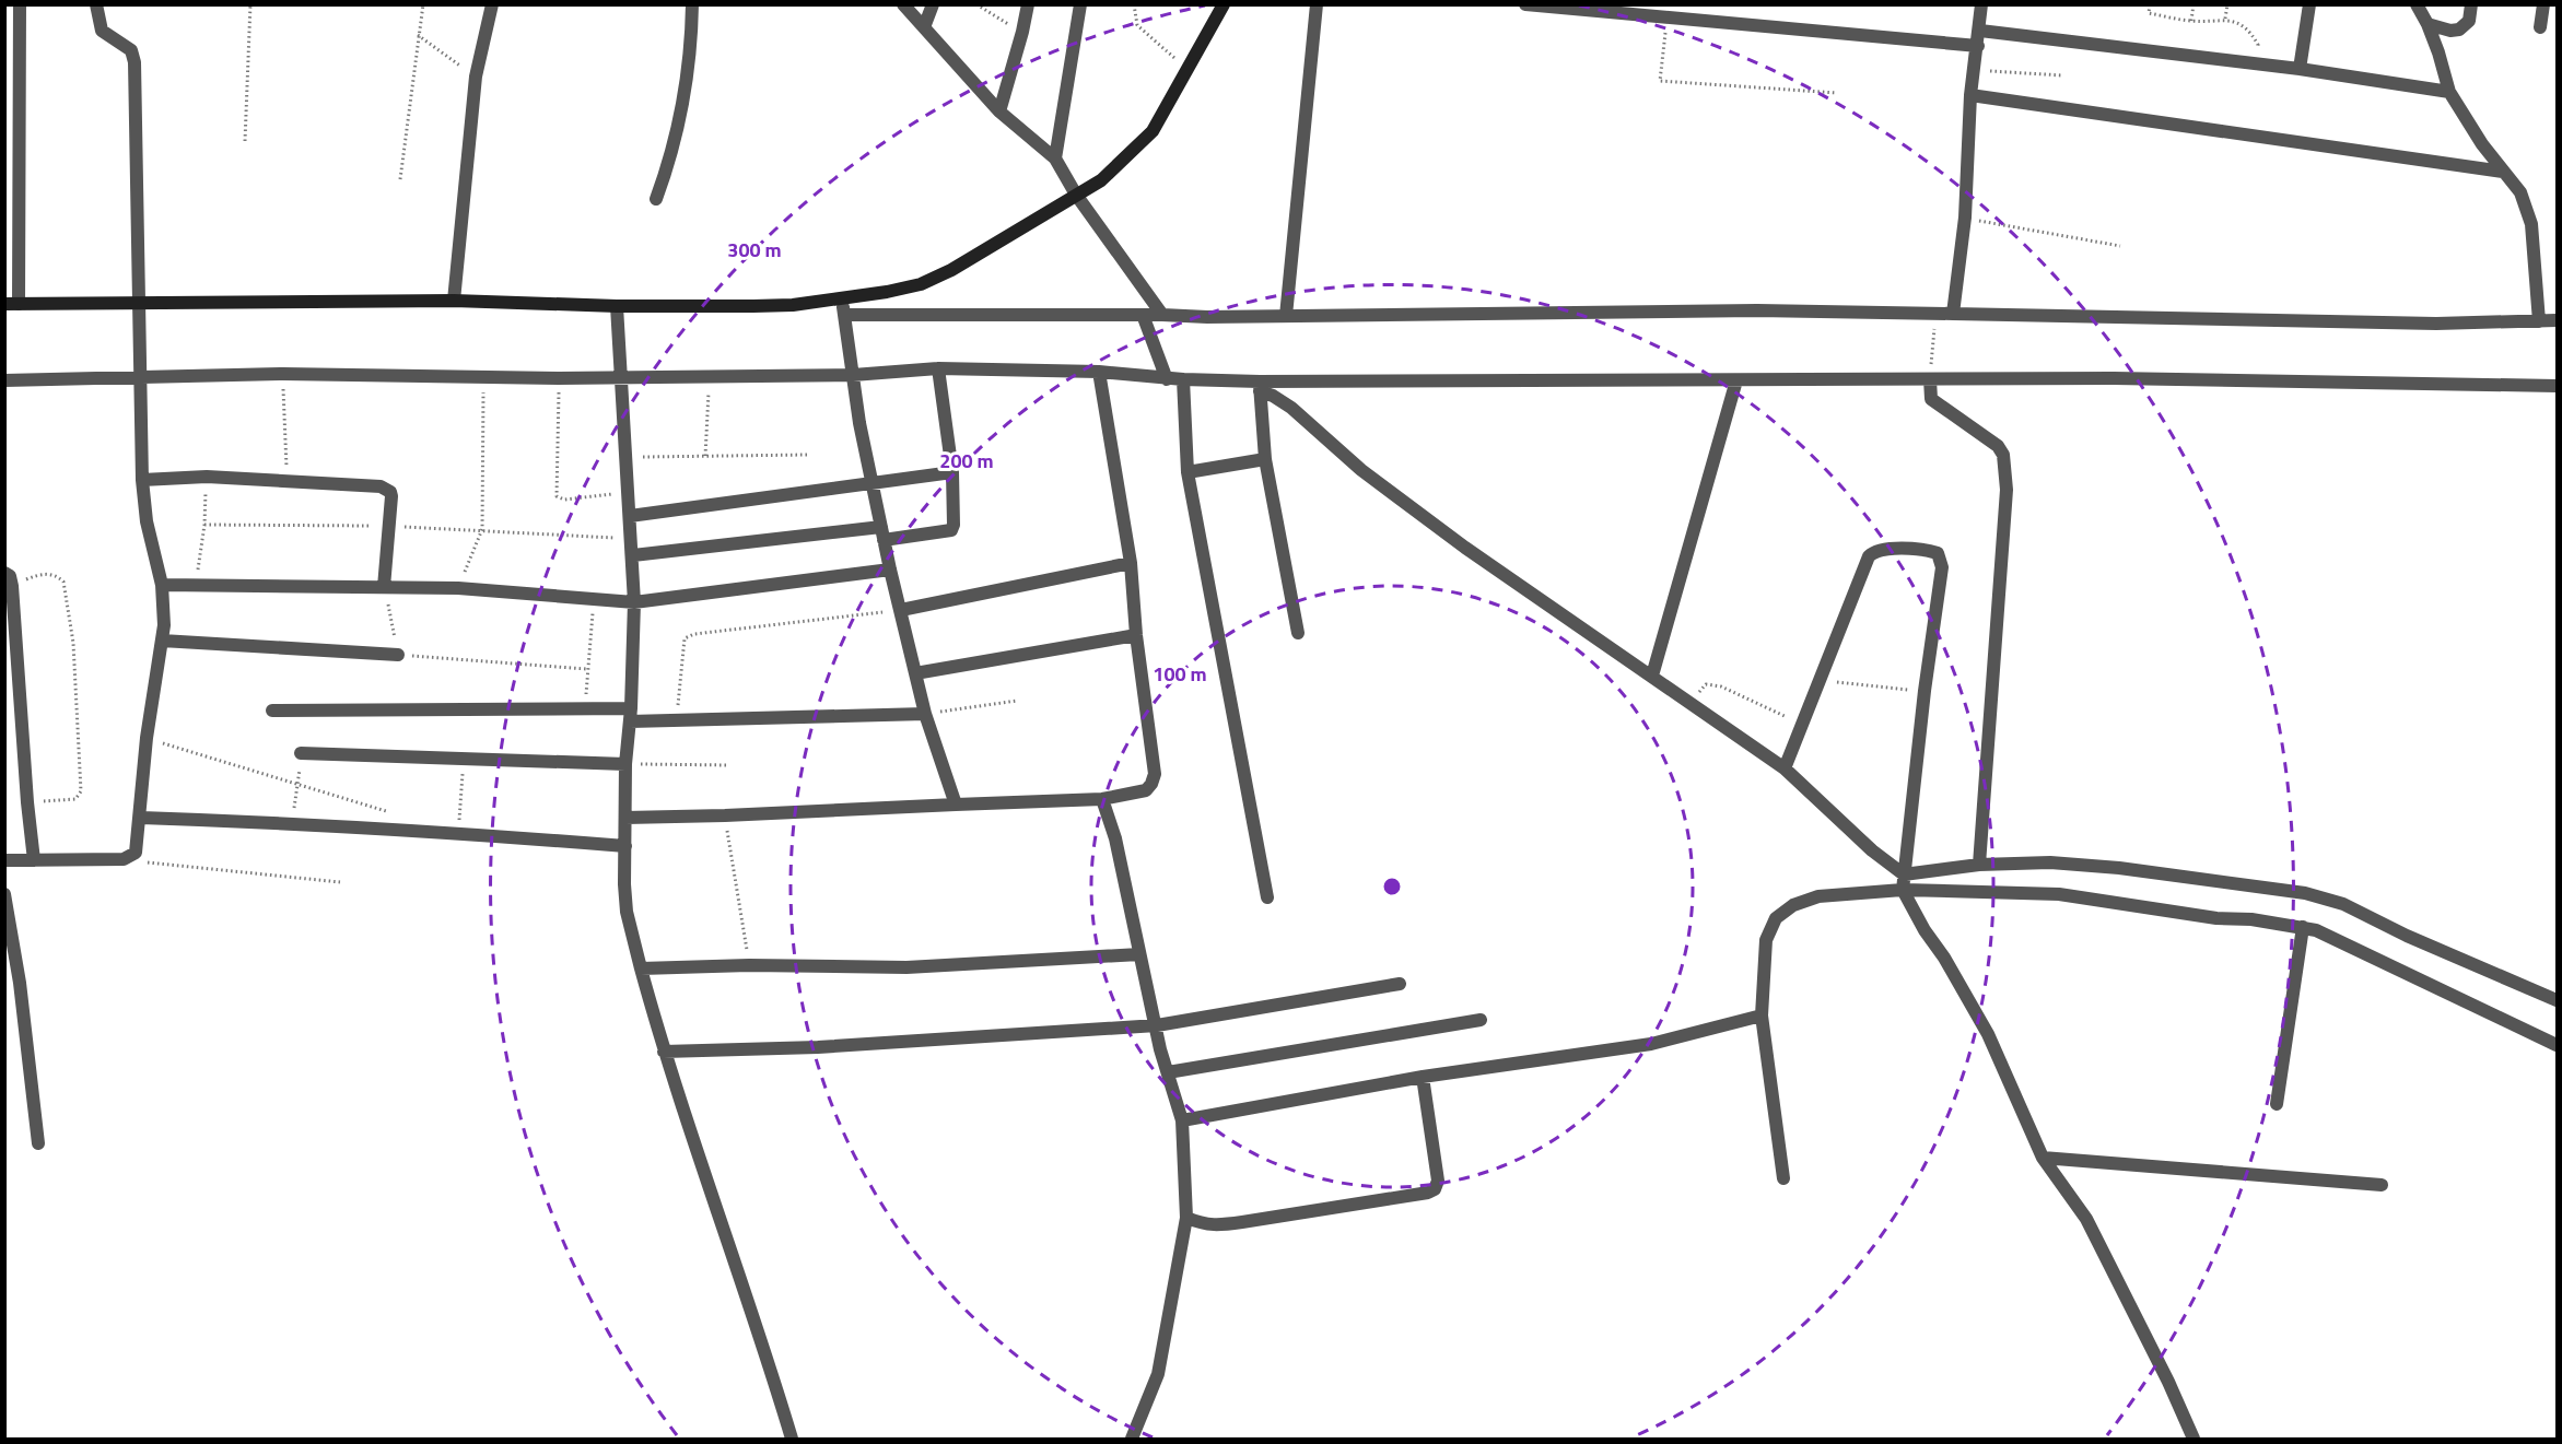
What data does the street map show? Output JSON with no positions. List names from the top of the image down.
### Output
{
  "rings": ["300 m", "200 m", "100 m"]
}
